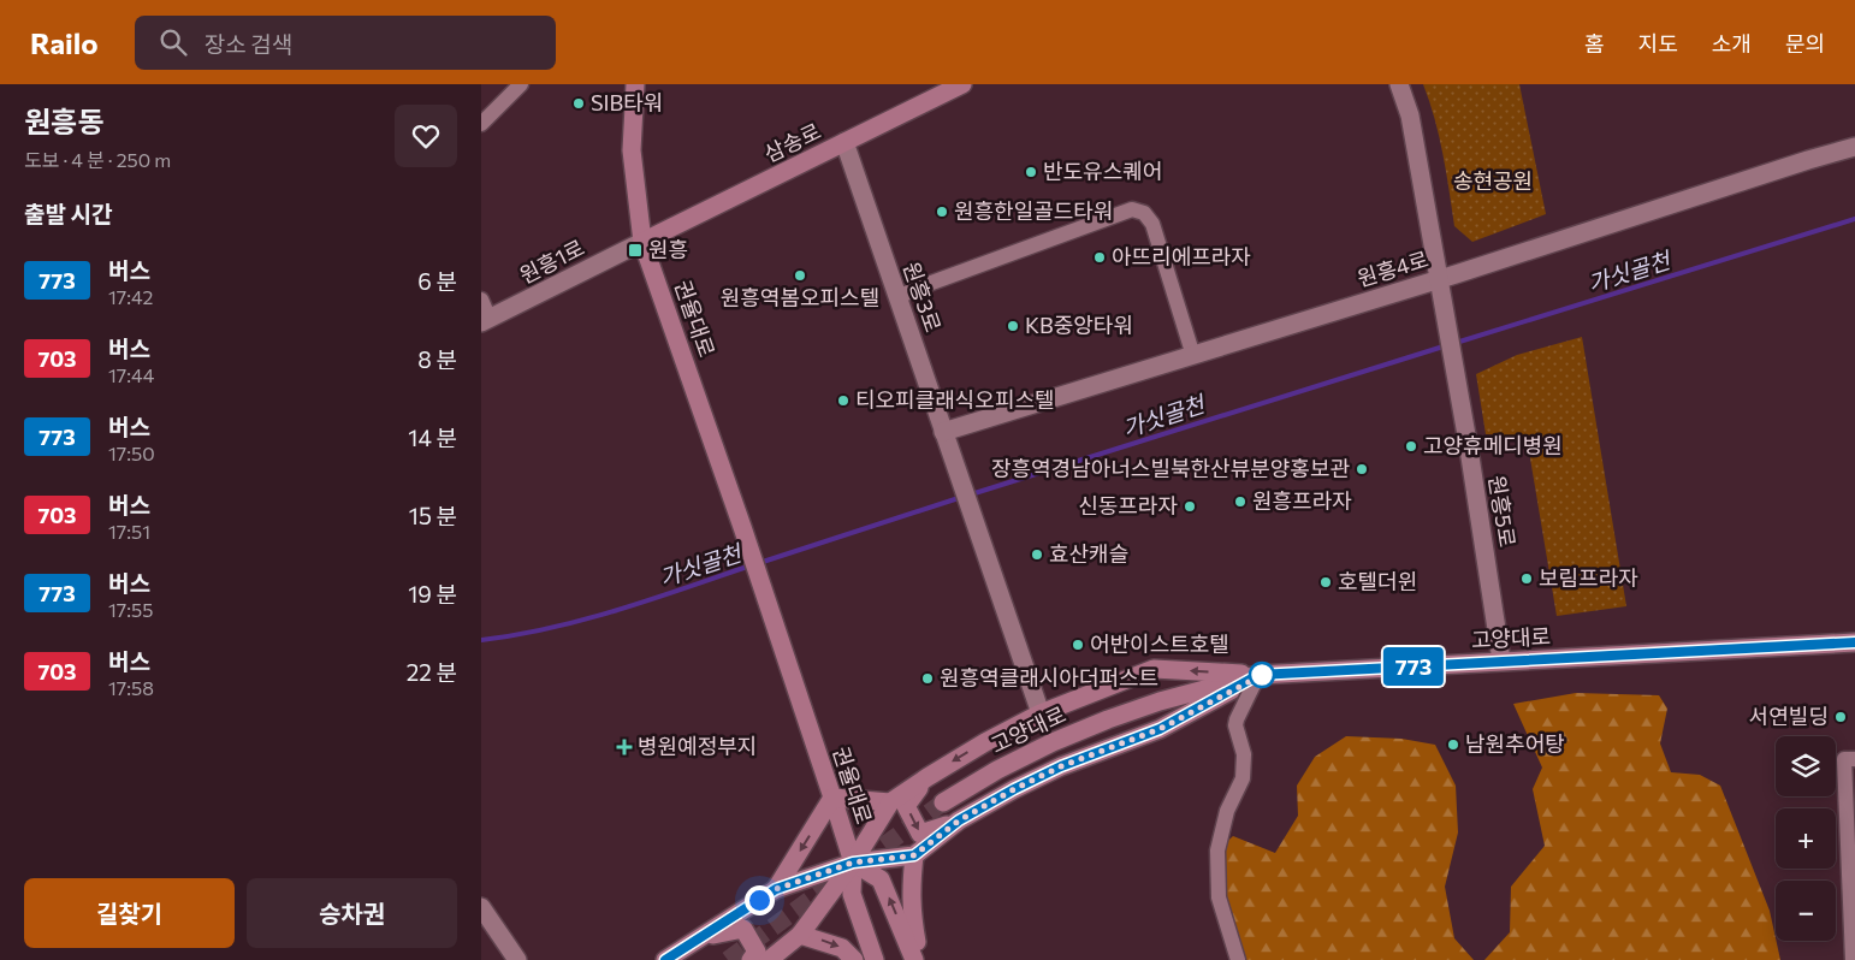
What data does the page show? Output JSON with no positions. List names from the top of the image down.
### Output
{
  "streets": {
    "main road": ["삼송로", "권율대로", "고양대로"],
    "street": [
      "원흥1로",
      "원흥4로",
      "원흥3로",
      "원흥5로"
    ]
  },
  "crossings": [
    ["삼송로", "원흥1로"],
    ["삼송로", "원흥3로"],
    ["삼송로", "권율대로"],
    ["원흥1로", "권율대로"],
    ["원흥4로", "원흥3로"],
    ["원흥4로", "원흥5로"],
    ["원흥5로", "고양대로"]
  ],
  "water": ["가싯골천"],
  "parks": ["송현공원"],
  "places": {
    "other": [
      "SIB타워",
      "반도유스퀘어",
      "원흥한일골드타워",
      "아뜨리에프라자",
      "원흥역봄오피스텔",
      "KB중앙타워",
      "티오피클래식오피스텔",
      "고양휴메디병원",
      "장흥역경남아너스빌북한산뷰분양홍보관",
      "원흥프라자",
      "신동프라자",
      "효산캐슬",
      "보림프라자",
      "호텔더윈",
      "어반이스트호텔",
      "원흥역클래시아더퍼스트",
      "서연빌딩",
      "남원추어탕"
    ],
    "transit": ["원흥"],
    "health": ["병원예정부지"]
  },
  "lines": ["bus line 773"],
  "page": {
    "header": "Railo",
    "search": "장소 검색",
    "nav": [
      "홈",
      "지도",
      "소개",
      "문의"
    ],
    "heading": [
      ["원흥동", "도보 · 4 분 · 250 m"],
      "출발 시간"
    ],
    "on_map": "773",
    "list": [
      {
        "mark": "773",
        "name": "버스",
        "note": "17:42",
        "value": "6 분"
      },
      {
        "mark": "703",
        "name": "버스",
        "note": "17:44",
        "value": "8 분"
      },
      {
        "mark": "773",
        "name": "버스",
        "note": "17:50",
        "value": "14 분"
      },
      {
        "mark": "703",
        "name": "버스",
        "note": "17:51",
        "value": "15 분"
      },
      {
        "mark": "773",
        "name": "버스",
        "note": "17:55",
        "value": "19 분"
      },
      {
        "mark": "703",
        "name": "버스",
        "note": "17:58",
        "value": "22 분"
      }
    ],
    "map_buttons": ["+", "−"],
    "buttons": ["길찾기", "승차권"]
  }
}
